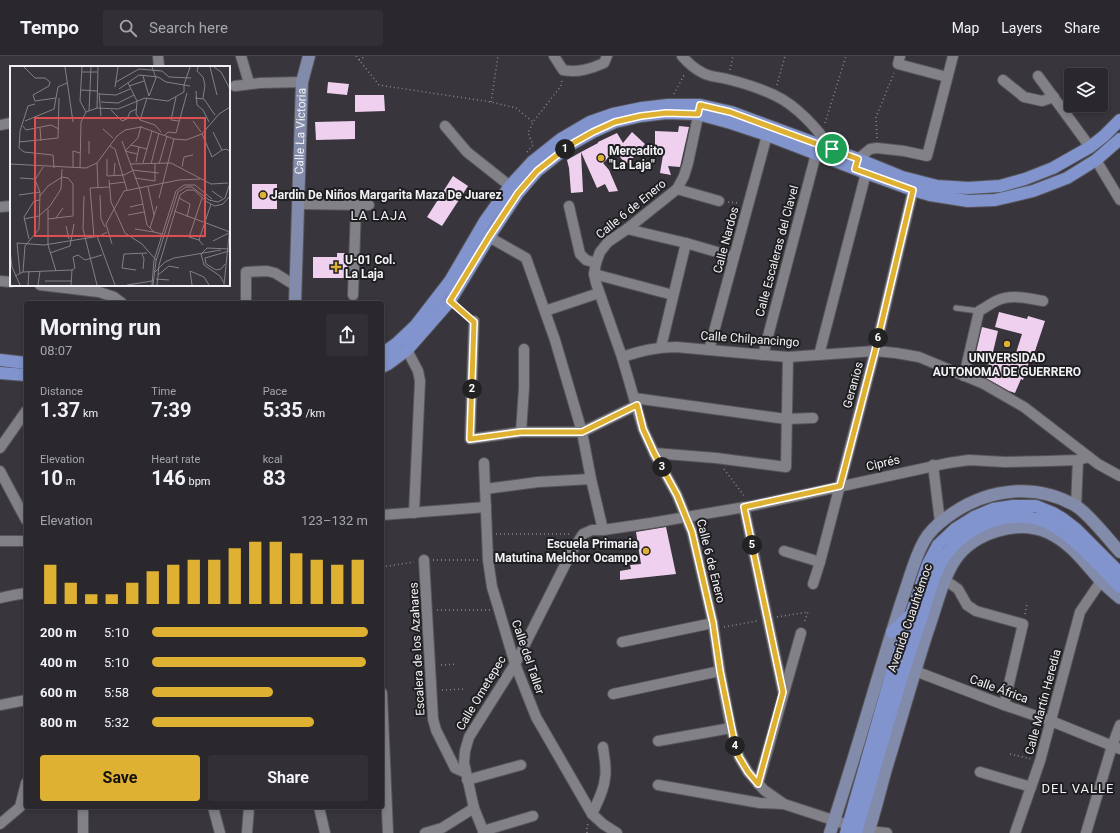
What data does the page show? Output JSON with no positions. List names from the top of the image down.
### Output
{
  "streets": {
    "main road": ["Avenida Cuauhtémoc"],
    "street": [
      "Calle La Victoria",
      "Calle 6 de Enero",
      "Calle Nardos",
      "Calle Escaleras del Clavel",
      "Calle Chilpancingo",
      "Geranios",
      "Ciprés",
      "Escalera de los Azahares",
      "Calle del Taller",
      "Calle África",
      "Calle Ometepec",
      "Calle Martín Heredia"
    ]
  },
  "crossings": [
    ["Calle 6 de Enero", "Calle Chilpancingo"],
    ["Calle 6 de Enero", "Ciprés"],
    ["Calle 6 de Enero", "Avenida Cuauhtémoc"],
    ["Calle Nardos", "Calle Chilpancingo"],
    ["Calle Escaleras del Clavel", "Calle Chilpancingo"],
    ["Calle Chilpancingo", "Geranios"],
    ["Calle Chilpancingo", "Ciprés"],
    ["Geranios", "Ciprés"],
    ["Ciprés", "Calle Ometepec"],
    ["Escalera de los Azahares", "Calle Ometepec"],
    ["Calle del Taller", "Calle Ometepec"],
    ["Calle África", "Calle Martín Heredia"]
  ],
  "districts": ["LA LAJA", "DEL VALLE"],
  "places": {
    "other": [
      "Mercadito \"La Laja\"",
      "Jardin De Niños Margarita Maza De Juarez",
      "UNIVERSIDAD AUTONOMA DE GUERRERO",
      "Escuela Primaria Matutina Melchor Ocampo"
    ],
    "health": ["U-01 Col. La Laja"]
  },
  "page": {
    "header": "Tempo",
    "search": "Search here",
    "nav": ["Map", "Layers", "Share"],
    "pins": [
      "1",
      "6",
      "2",
      "3",
      "5",
      "4"
    ],
    "heading": ["Morning run", "08:07"],
    "stats": [
      ["Distance", "1.37 km"],
      ["Time", "7:39"],
      ["Pace", "5:35 /km"],
      ["Elevation", "10 m"],
      ["Heart rate", "146 bpm"],
      ["kcal", "83"]
    ],
    "chart": ["Elevation", "123–132 m"],
    "list": [
      {
        "name": "200 m",
        "note": "5:10"
      },
      {
        "name": "400 m",
        "note": "5:10"
      },
      {
        "name": "600 m",
        "note": "5:58"
      },
      {
        "name": "800 m",
        "note": "5:32"
      }
    ],
    "buttons": ["Save", "Share"]
  }
}
